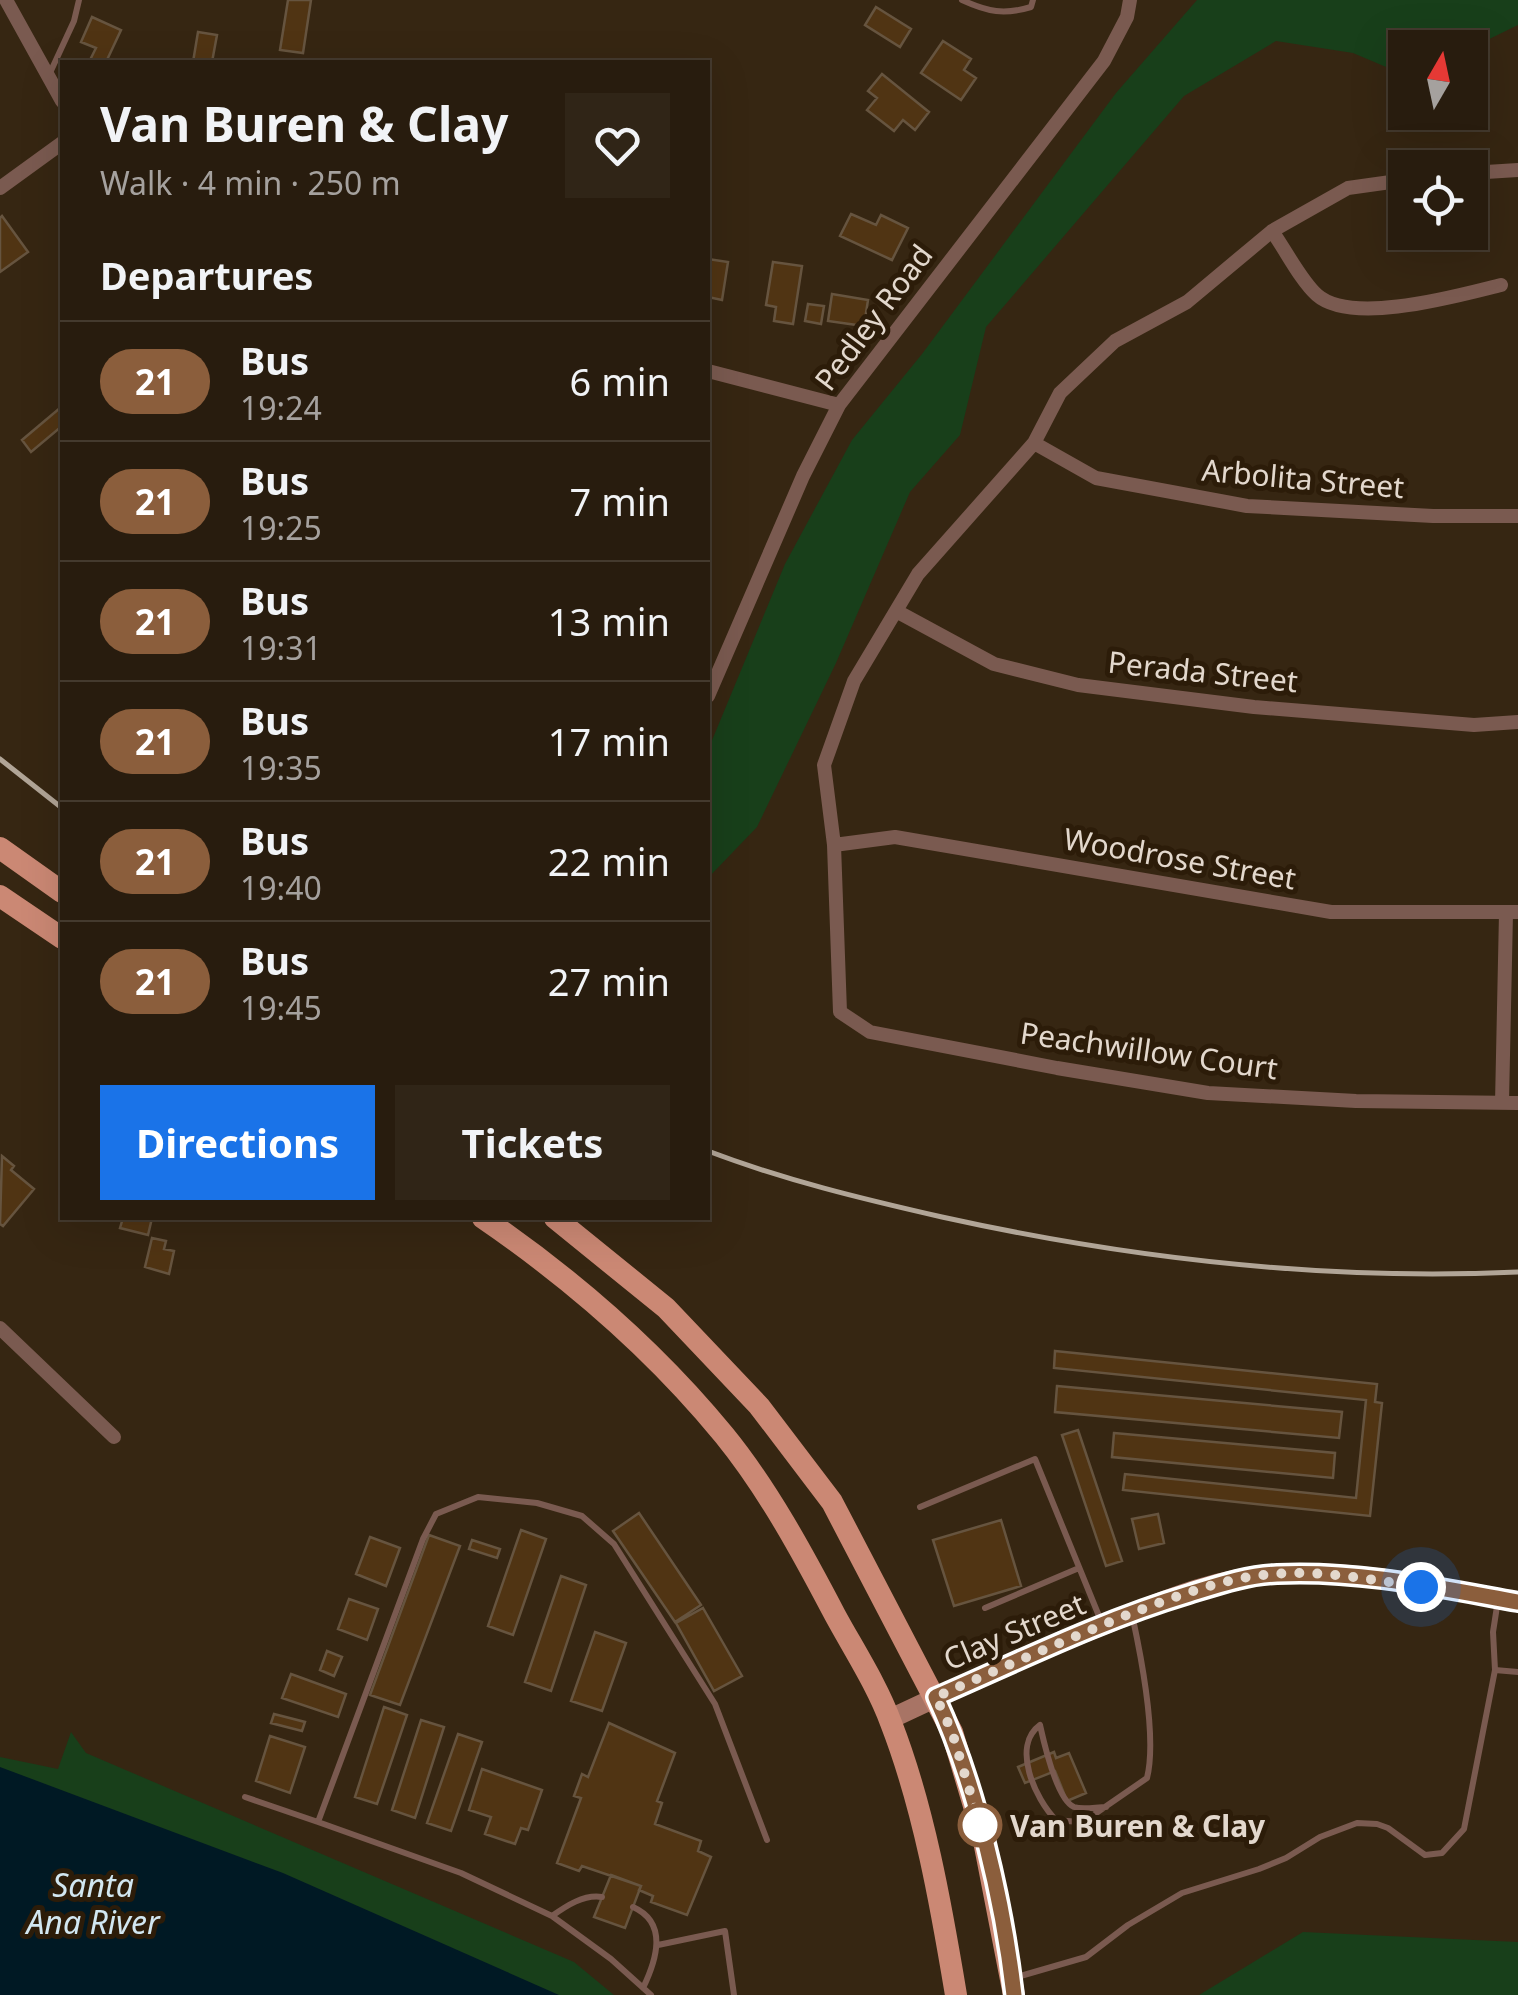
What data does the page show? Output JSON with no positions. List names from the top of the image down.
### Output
{
  "streets": {
    "main road": ["Clay Street"],
    "street": [
      "Pedley Road",
      "Arbolita Street",
      "Perada Street",
      "Woodrose Street",
      "Peachwillow Court"
    ]
  },
  "crossings": [
    ["Woodrose Street", "Peachwillow Court"]
  ],
  "water": ["Santa Ana River"],
  "places": ["Van Buren & Clay"],
  "lines": ["bus line 21"],
  "north": "top",
  "page": {
    "heading": [
      ["Van Buren & Clay", "Walk · 4 min · 250 m"],
      "Departures"
    ],
    "list": [
      {
        "mark": "21",
        "name": "Bus",
        "note": "19:24",
        "value": "6 min"
      },
      {
        "mark": "21",
        "name": "Bus",
        "note": "19:25",
        "value": "7 min"
      },
      {
        "mark": "21",
        "name": "Bus",
        "note": "19:31",
        "value": "13 min"
      },
      {
        "mark": "21",
        "name": "Bus",
        "note": "19:35",
        "value": "17 min"
      },
      {
        "mark": "21",
        "name": "Bus",
        "note": "19:40",
        "value": "22 min"
      },
      {
        "mark": "21",
        "name": "Bus",
        "note": "19:45",
        "value": "27 min"
      }
    ],
    "buttons": ["Directions", "Tickets"]
  }
}
